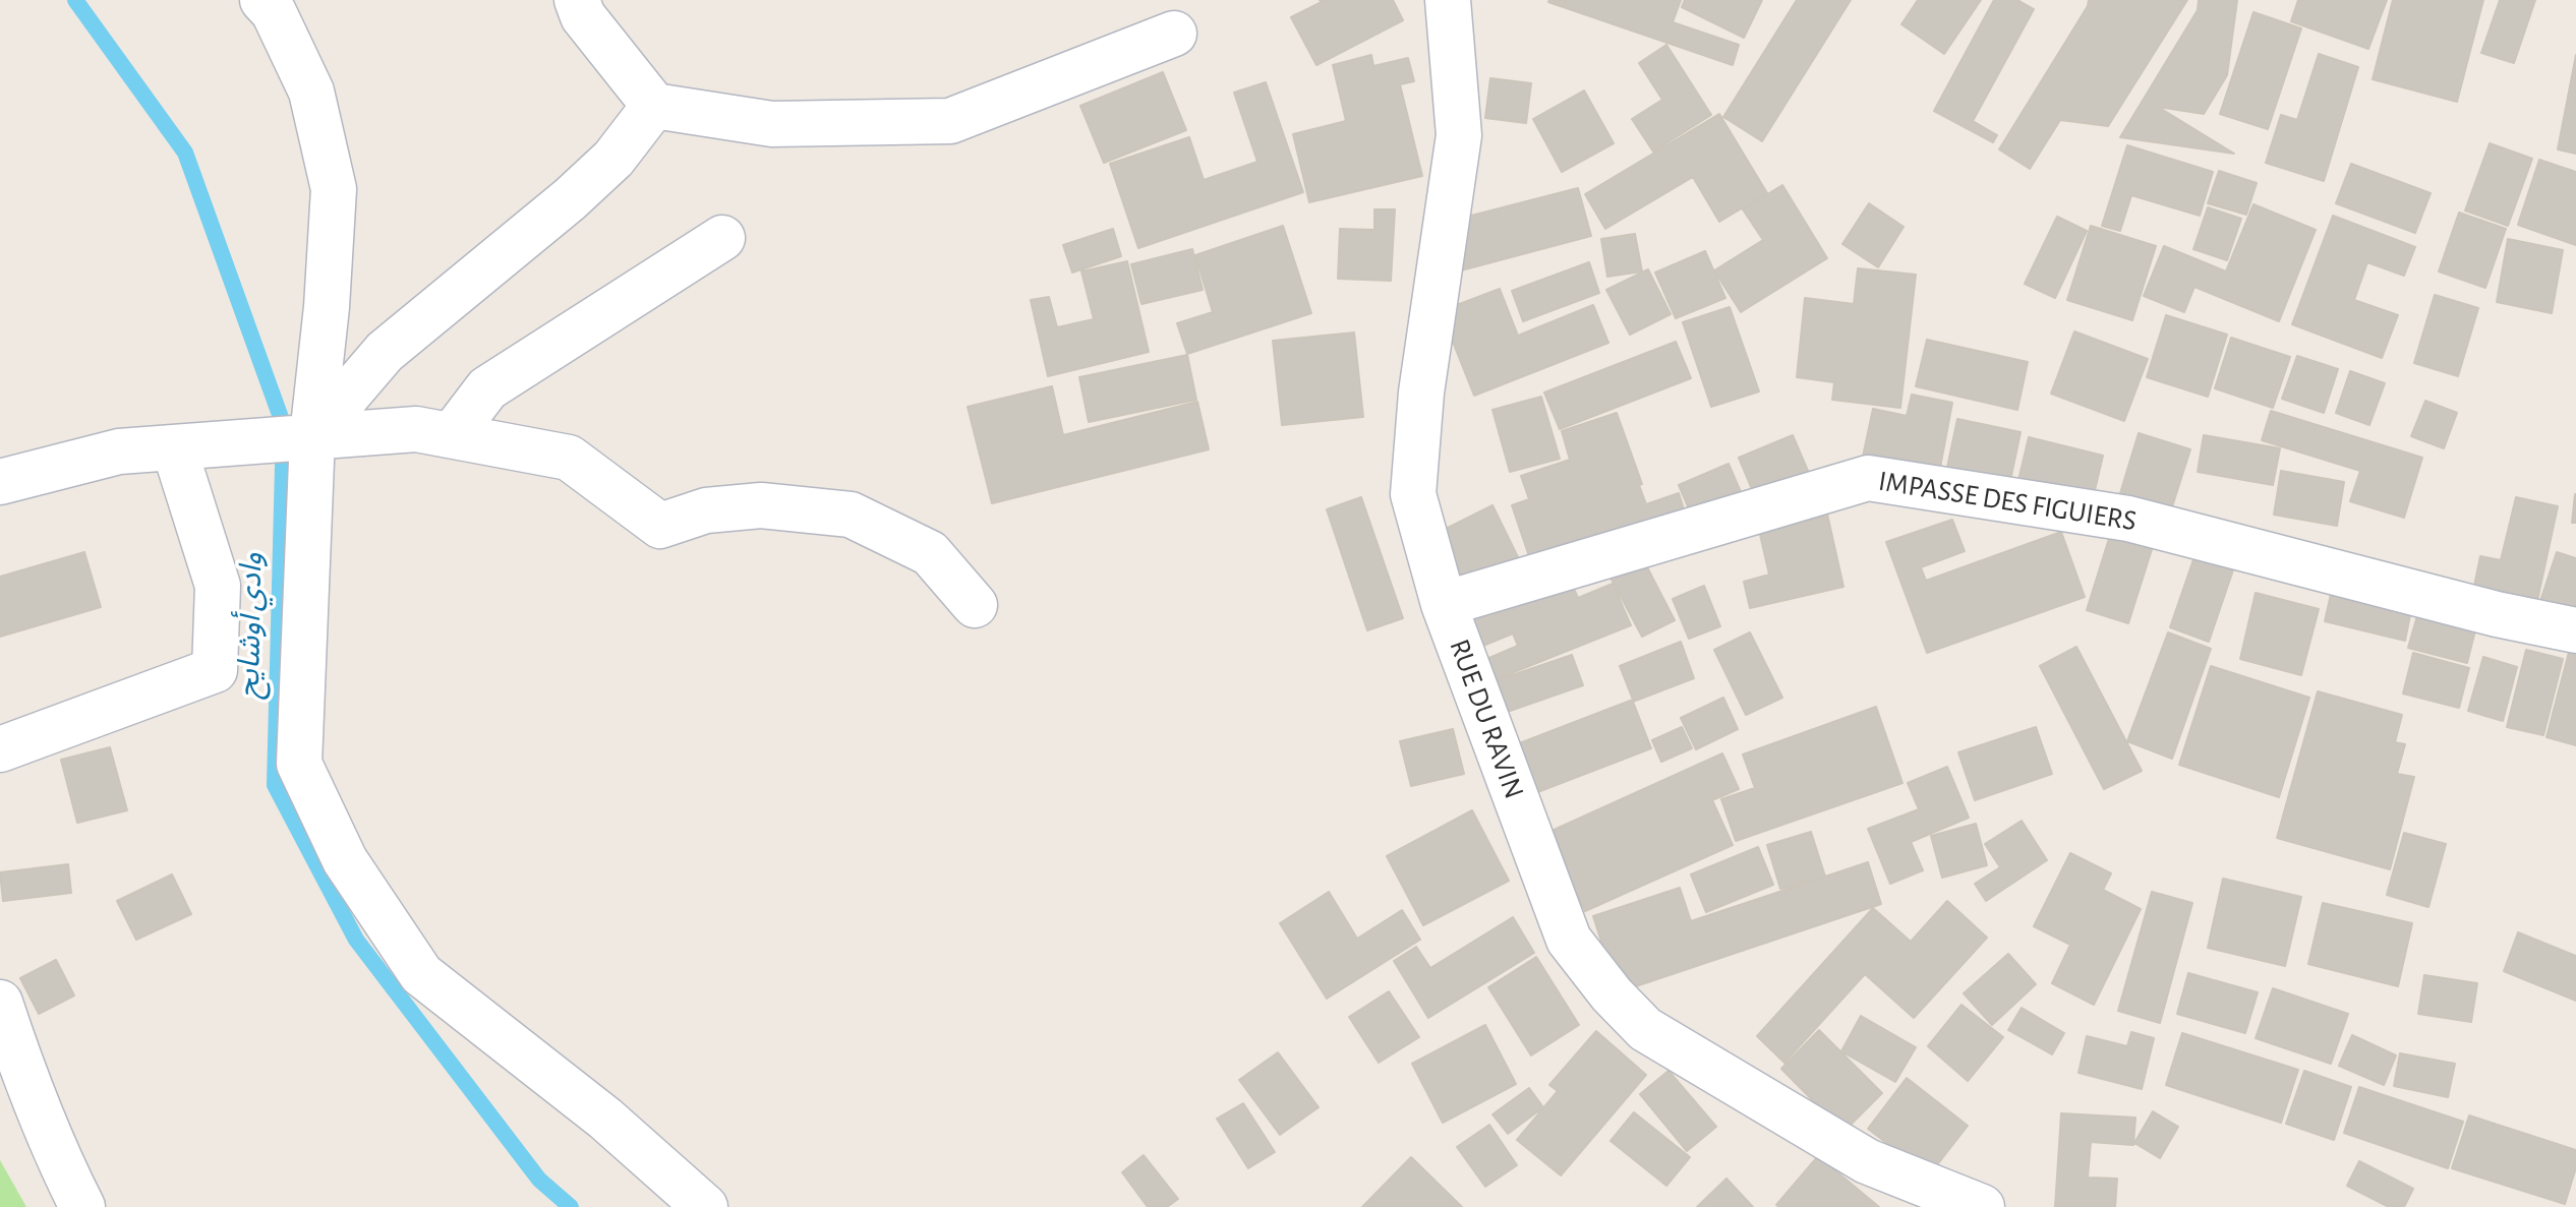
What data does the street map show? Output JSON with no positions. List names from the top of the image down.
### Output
{
  "streets": {
    "street": ["IMPASSE DES FIGUIERS", "RUE DU RAVIN"]
  },
  "crossings": [
    ["IMPASSE DES FIGUIERS", "RUE DU RAVIN"]
  ],
  "water": ["وادي أوشايح"]
}
